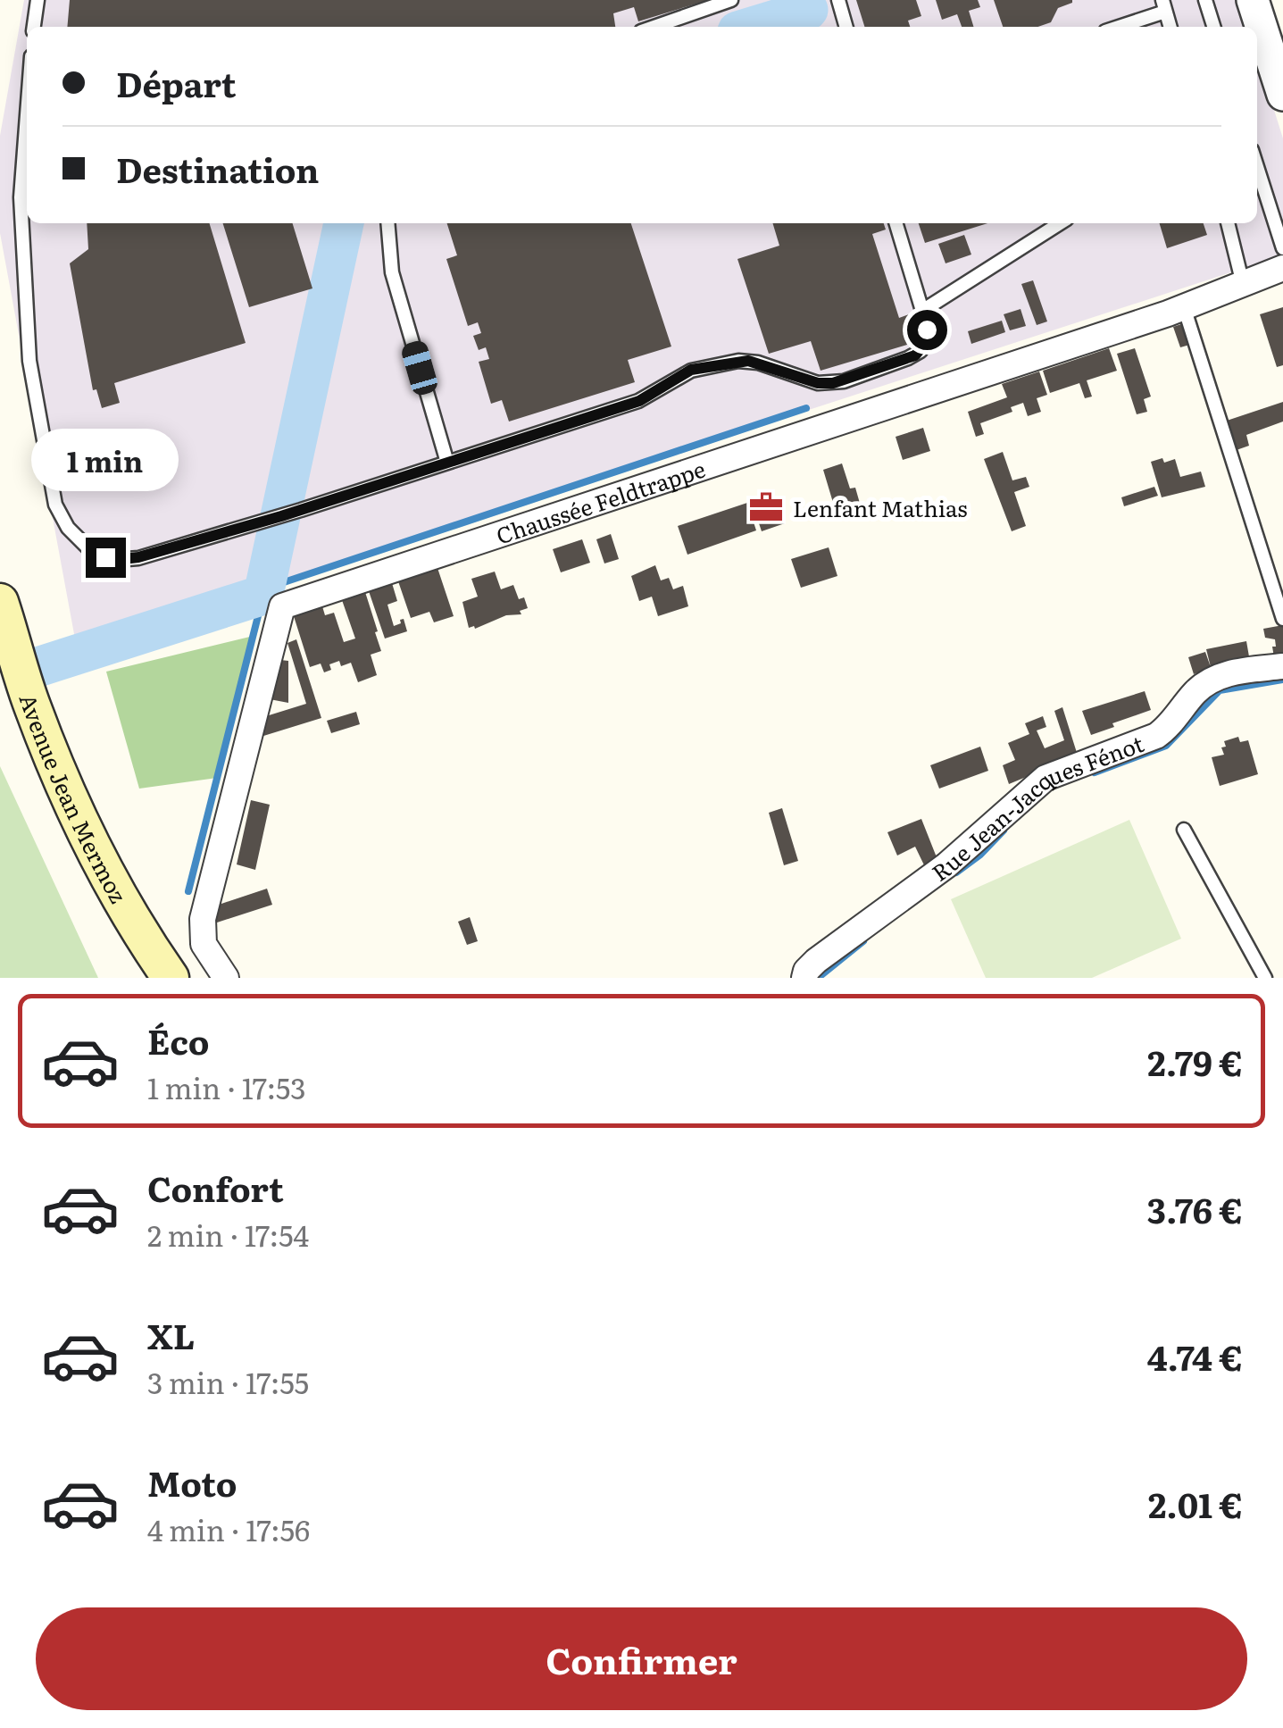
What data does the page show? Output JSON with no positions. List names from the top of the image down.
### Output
{
  "streets": {
    "main road": ["Avenue Jean Mermoz"],
    "street": ["Chaussée Feldtrappe", "Rue Jean-Jacques Fénot"]
  },
  "places": {
    "office": ["Lenfant Mathias"]
  },
  "page": {
    "banner": ["Départ", "Destination"],
    "bubble": "1 min",
    "list": [
      {
        "name": "Éco",
        "note": "1 min · 17:53",
        "value": "2.79 €"
      },
      {
        "name": "Confort",
        "note": "2 min · 17:54",
        "value": "3.76 €"
      },
      {
        "name": "XL",
        "note": "3 min · 17:55",
        "value": "4.74 €"
      },
      {
        "name": "Moto",
        "note": "4 min · 17:56",
        "value": "2.01 €"
      }
    ],
    "buttons": "Confirmer"
  }
}
